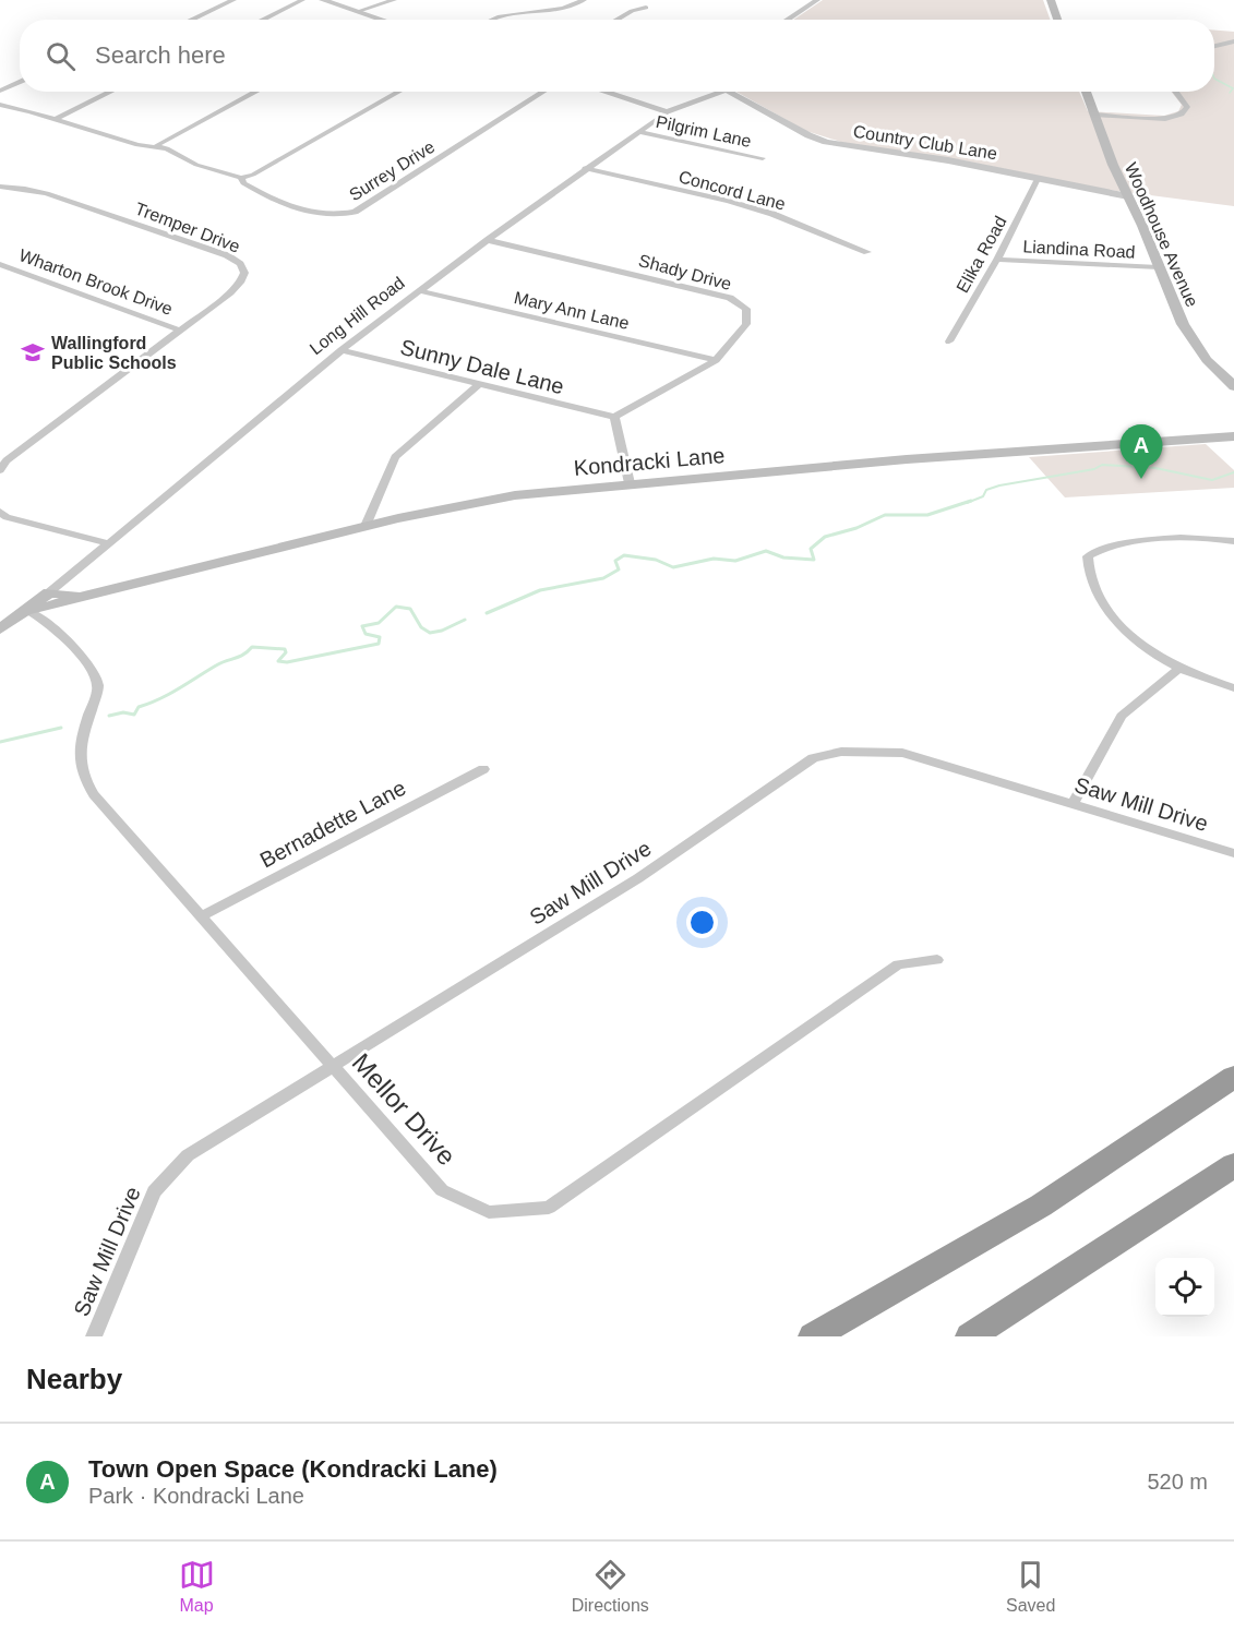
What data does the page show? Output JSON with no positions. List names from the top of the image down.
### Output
{
  "streets": {
    "main road": ["Woodhouse Avenue", "Long Hill Road", "Kondracki Lane"],
    "street": [
      "Pilgrim Lane",
      "Country Club Lane",
      "Surrey Drive",
      "Concord Lane",
      "Tremper Drive",
      "Liandina Road",
      "Elika Road",
      "Shady Drive",
      "Wharton Brook Drive",
      "Mary Ann Lane",
      "Sunny Dale Lane",
      "Saw Mill Drive",
      "Bernadette Lane",
      "Mellor Drive"
    ]
  },
  "crossings": [
    ["Pilgrim Lane", "Long Hill Road"],
    ["Country Club Lane", "Woodhouse Avenue"],
    ["Country Club Lane", "Elika Road"],
    ["Concord Lane", "Long Hill Road"],
    ["Tremper Drive", "Wharton Brook Drive"],
    ["Woodhouse Avenue", "Liandina Road"],
    ["Liandina Road", "Elika Road"],
    ["Shady Drive", "Mary Ann Lane"],
    ["Shady Drive", "Long Hill Road"],
    ["Shady Drive", "Sunny Dale Lane"],
    ["Mary Ann Lane", "Long Hill Road"],
    ["Long Hill Road", "Sunny Dale Lane"],
    ["Long Hill Road", "Kondracki Lane"],
    ["Long Hill Road", "Mellor Drive"],
    ["Kondracki Lane", "Mellor Drive"],
    ["Saw Mill Drive", "Mellor Drive"],
    ["Bernadette Lane", "Mellor Drive"]
  ],
  "places": {
    "school or university": ["Wallingford Public Schools"]
  },
  "page": {
    "search": "Search here",
    "pins": "A",
    "heading": "Nearby",
    "list": [
      {
        "mark": "A",
        "name": "Town Open Space (Kondracki Lane)",
        "note": "Park · Kondracki Lane",
        "value": "520 m"
      }
    ],
    "nav": ["Map", "Directions", "Saved"]
  }
}
